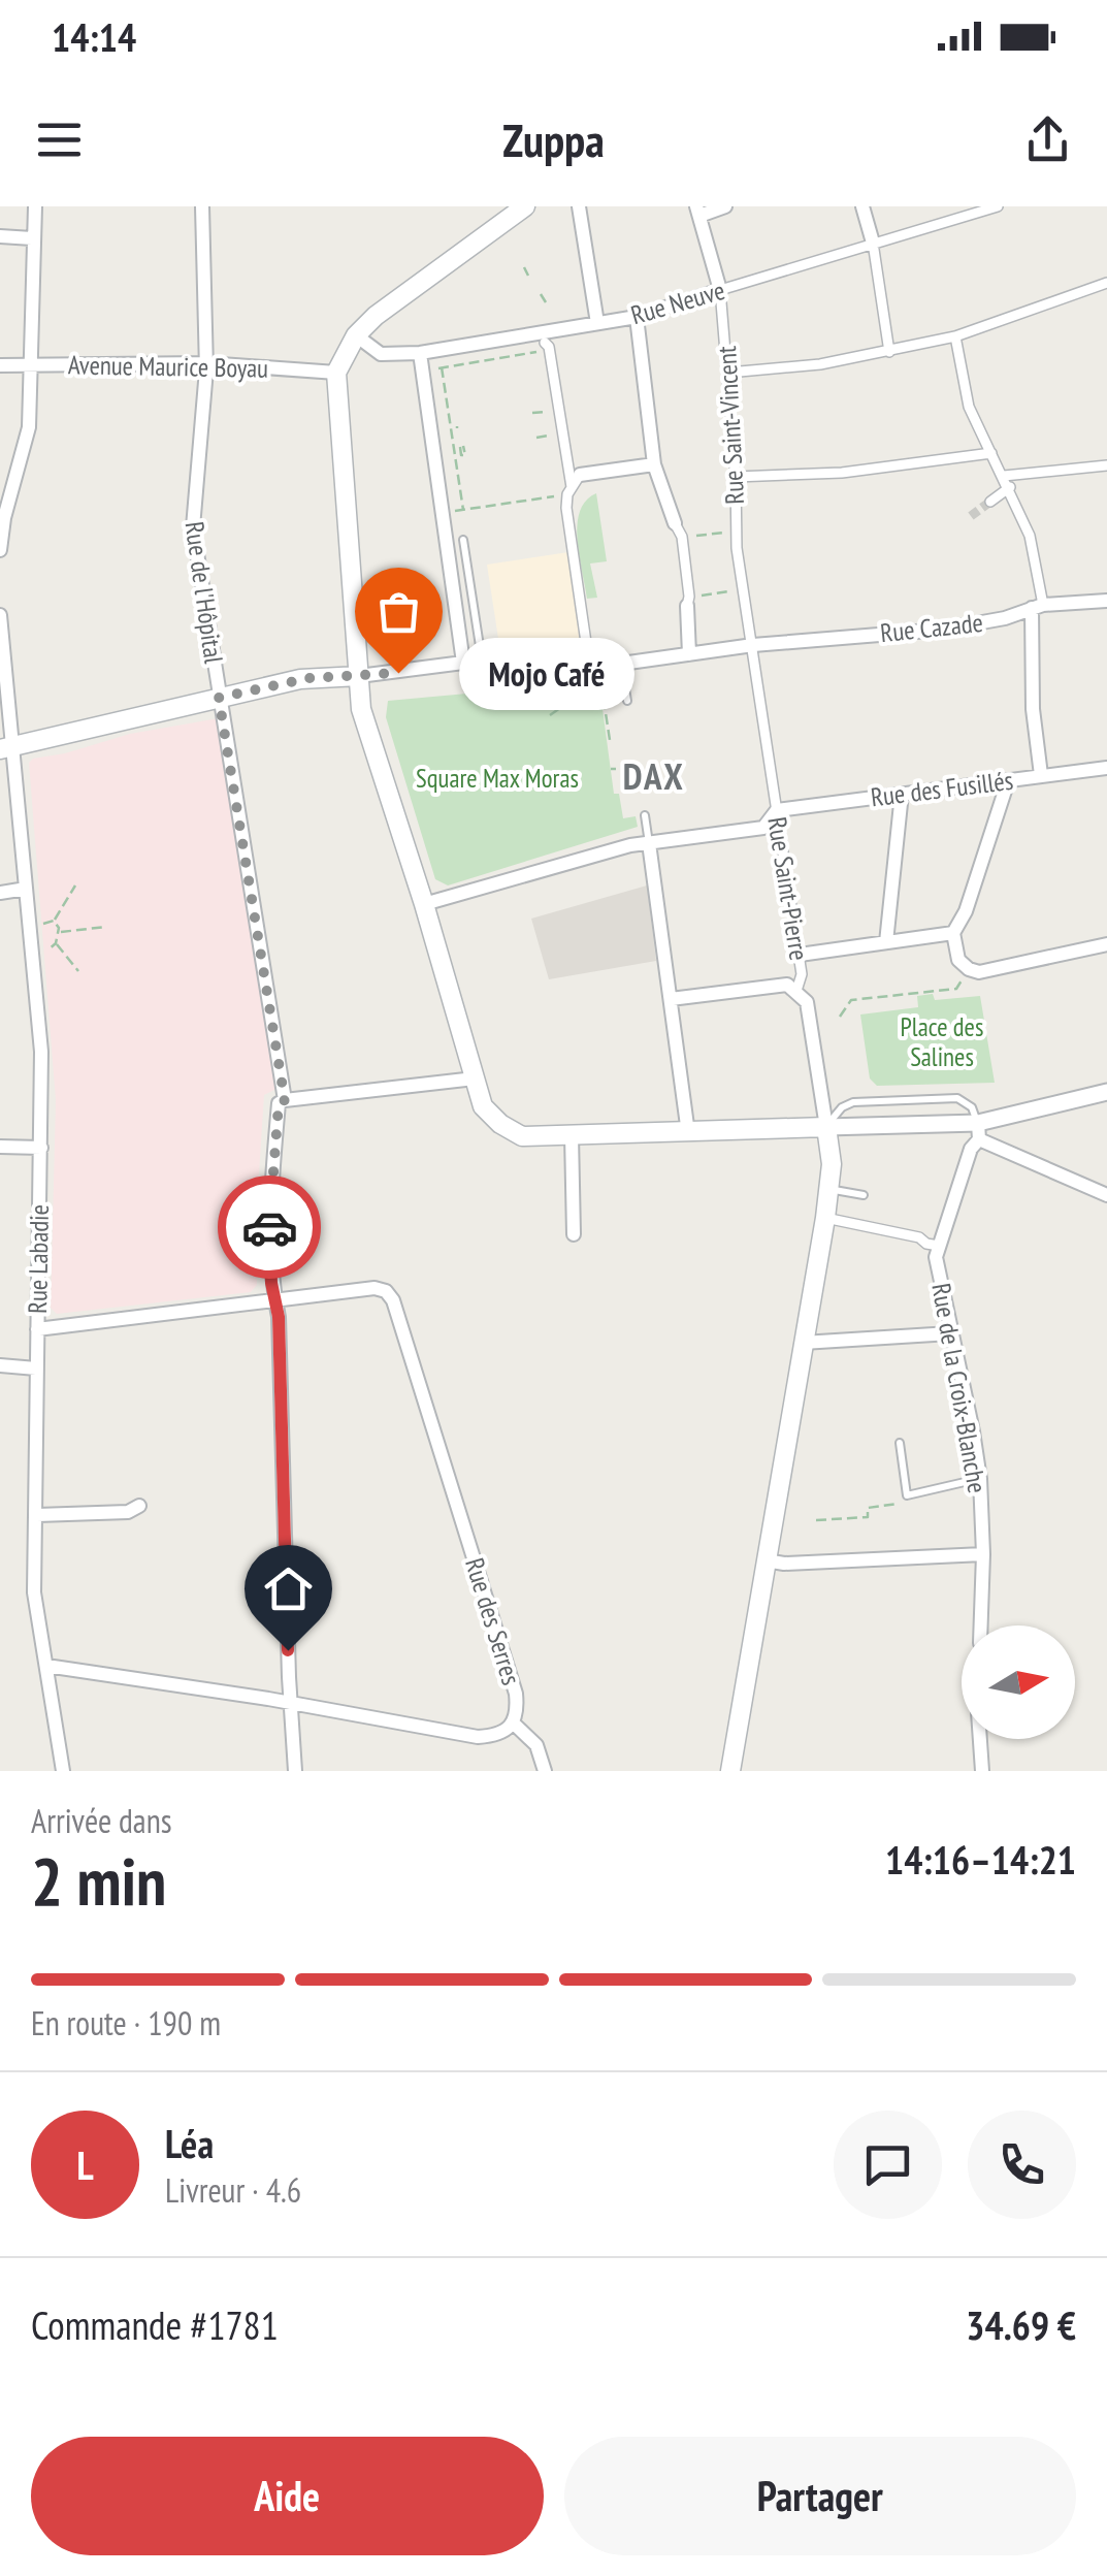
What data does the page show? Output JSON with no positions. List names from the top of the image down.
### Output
{
  "streets": {
    "street": [
      "Rue Neuve",
      "Avenue Maurice Boyau",
      "Rue Saint-Vincent",
      "Rue de l'Hôpital",
      "Rue Cazade",
      "Rue des Fusillés",
      "Rue Saint-Pierre",
      "Rue Labadie",
      "Rue de la Croix-Blanche",
      "Rue des Serres"
    ]
  },
  "crossings": [
    ["Rue Neuve", "Rue Saint-Vincent"],
    ["Avenue Maurice Boyau", "Rue de l'Hôpital"],
    ["Rue Saint-Vincent", "Rue Cazade"],
    ["Rue Saint-Vincent", "Rue Saint-Pierre"],
    ["Rue Cazade", "Rue Saint-Pierre"],
    ["Rue des Fusillés", "Rue Saint-Pierre"],
    ["Rue Labadie", "Rue des Serres"]
  ],
  "districts": ["DAX"],
  "parks": ["Square Max Moras", "Place des Salines"],
  "places": ["Mojo Café"],
  "north": "right",
  "page": {
    "status": "14:14",
    "header": "Zuppa",
    "bubble": "Mojo Café",
    "heading": ["2 min", "Arrivée dans", "14:16–14:21"],
    "panel": [
      "Léa",
      "Livreur · 4.6",
      "Commande #1781",
      "34.69 €"
    ],
    "bar": "En route · 190 m",
    "round": "L",
    "buttons": ["Aide", "Partager"]
  }
}
